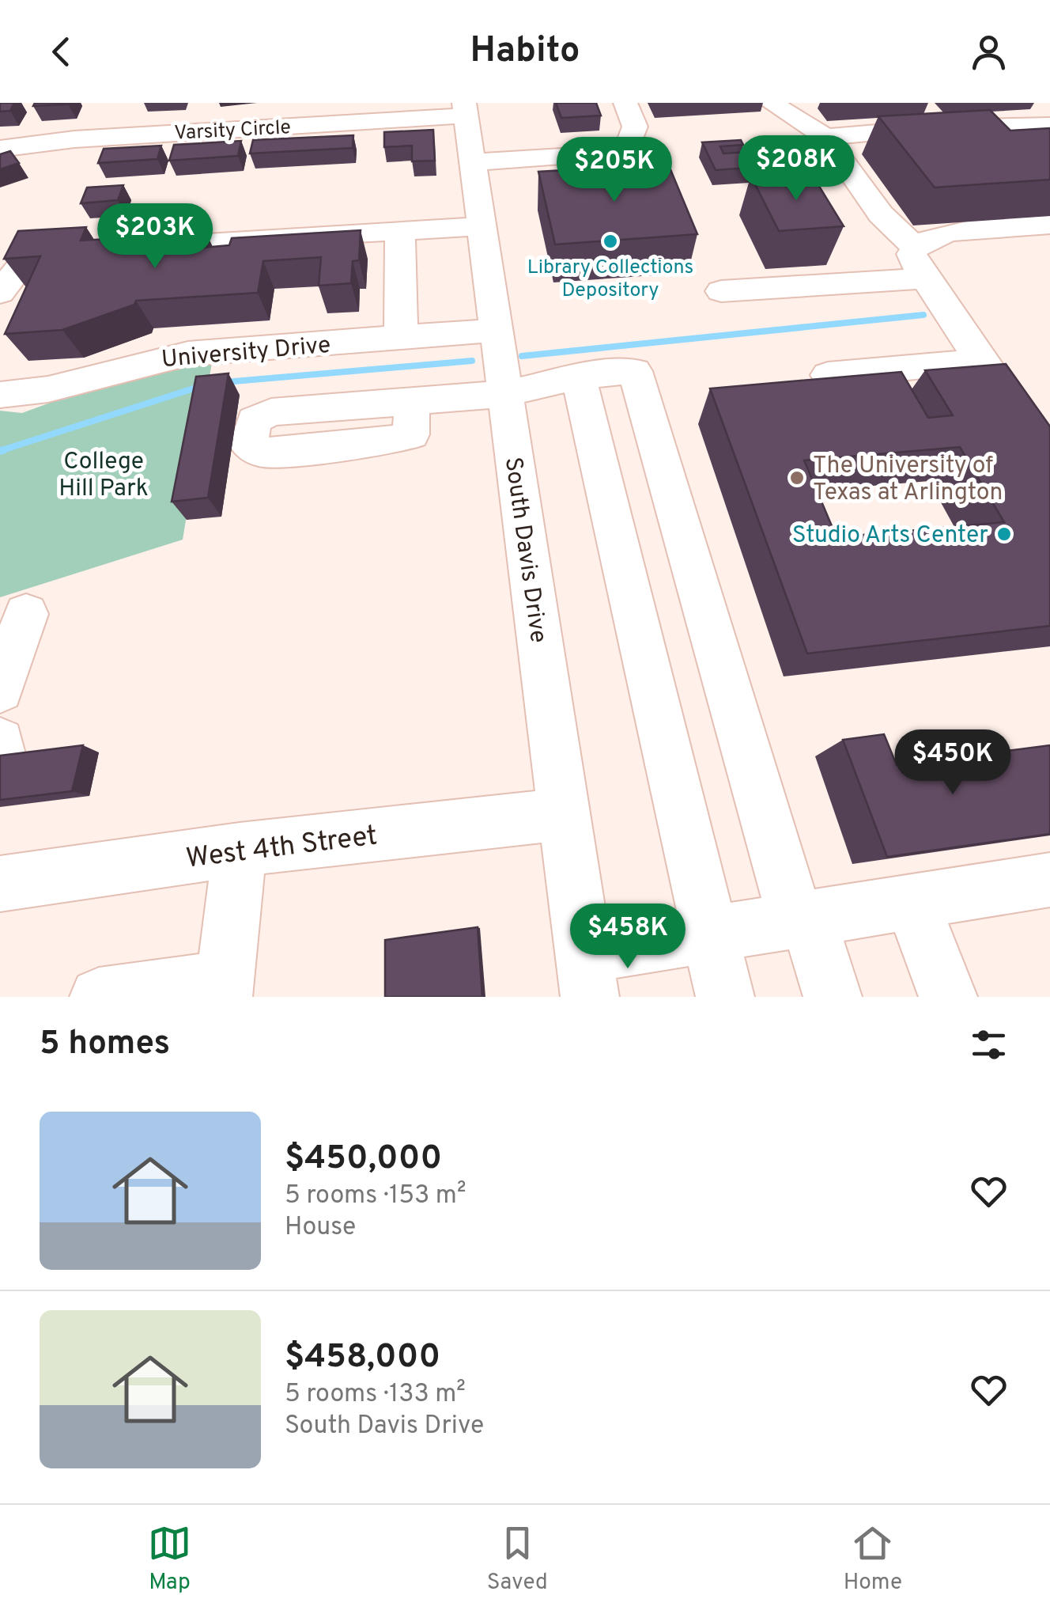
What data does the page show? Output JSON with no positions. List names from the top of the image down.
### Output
{
  "streets": {
    "street": [
      "Varsity Circle",
      "University Drive",
      "South Davis Drive",
      "West 4th Street"
    ]
  },
  "crossings": [
    ["Varsity Circle", "South Davis Drive"],
    ["University Drive", "South Davis Drive"],
    ["South Davis Drive", "West 4th Street"]
  ],
  "parks": ["College Hill Park"],
  "places": ["Library Collections Depository", "The University of Texas at Arlington", "Studio Arts Center"],
  "page": {
    "header": "Habito",
    "price": [
      "$208K",
      "$205K",
      "$203K",
      "$450K",
      "$458K"
    ],
    "heading": "5 homes",
    "list": [
      {
        "name": "$450,000",
        "note": "5 rooms · 153 m² · House"
      },
      {
        "name": "$458,000",
        "note": "5 rooms · 133 m² · South Davis Drive"
      }
    ],
    "tabs": ["Map", "Saved", "Home"]
  }
}
